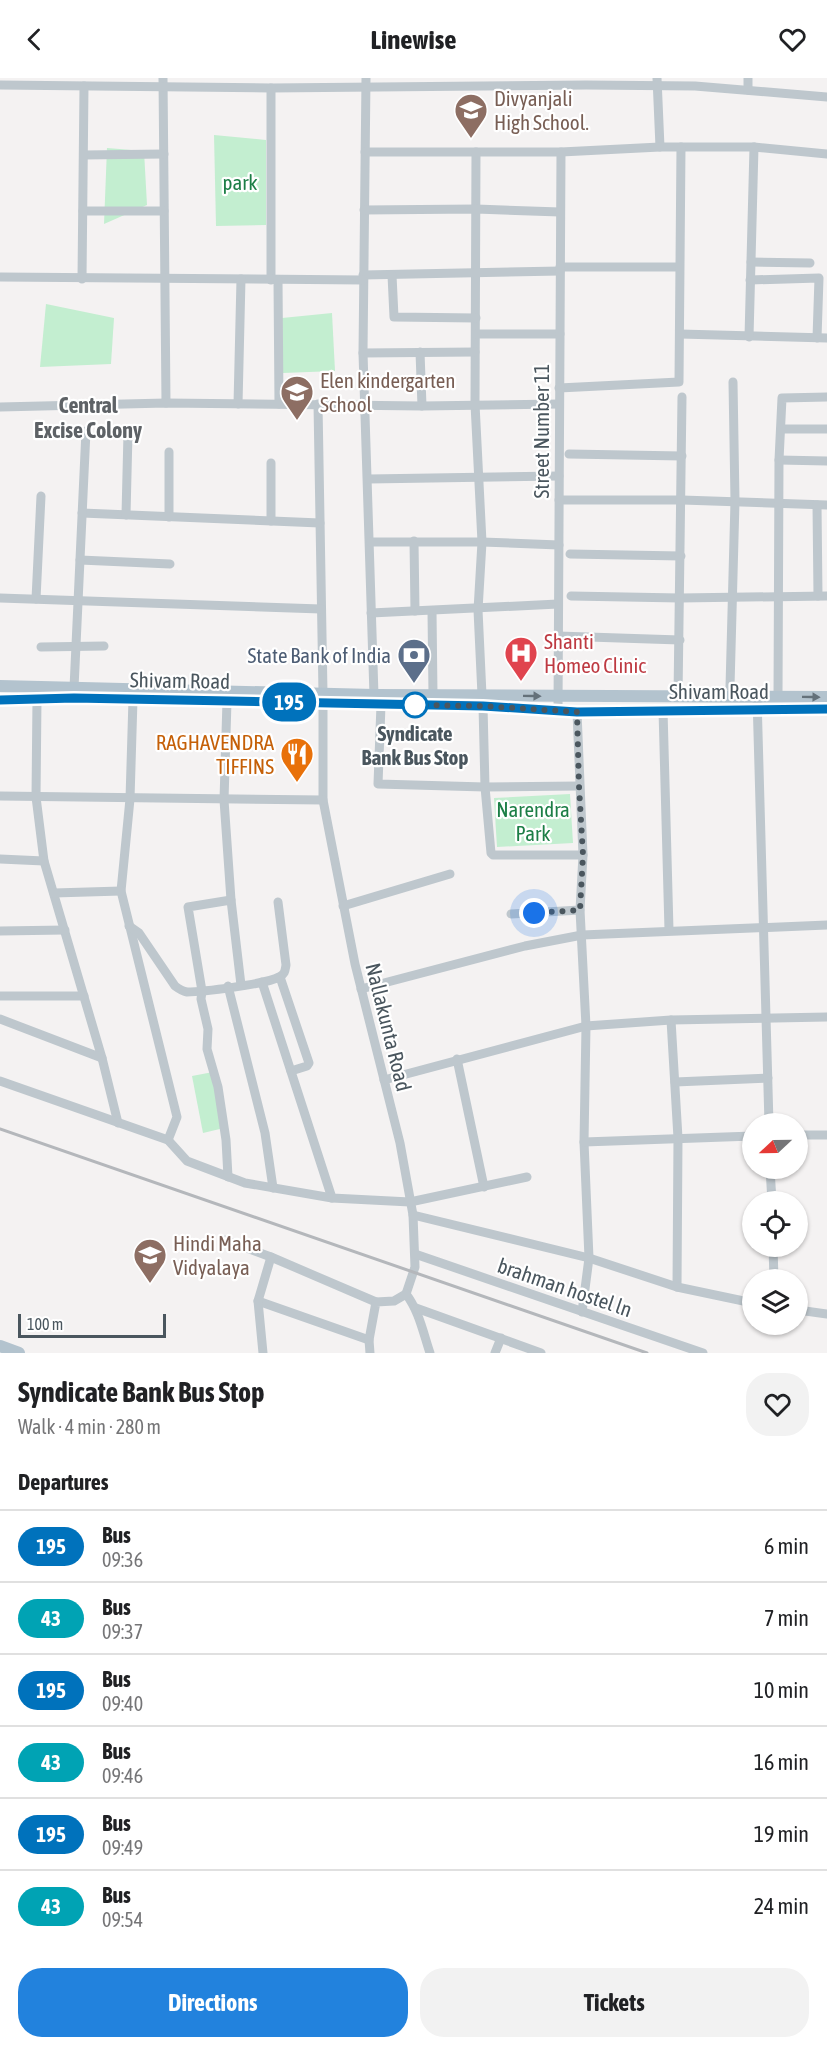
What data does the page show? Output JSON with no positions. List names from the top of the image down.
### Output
{
  "streets": {
    "main road": ["Shivam Road"],
    "street": ["Street Number 11", "Nallakunta Road", "brahman hostel ln"]
  },
  "crossings": [
    ["Street Number 11", "Shivam Road"],
    ["Shivam Road", "Nallakunta Road"],
    ["Nallakunta Road", "brahman hostel ln"]
  ],
  "districts": ["Central Excise Colony"],
  "parks": ["park", "Narendra Park"],
  "places": {
    "school or university": ["Divyanjali High School.", "Elen kindergarten School", "Hindi Maha Vidyalaya"],
    "hospital": ["Shanti Homeo Clinic"],
    "bank": ["State Bank of India"],
    "other": ["Syndicate Bank Bus Stop"],
    "restaurant": ["RAGHAVENDRA TIFFINS"]
  },
  "lines": ["bus line 195"],
  "scale_bar": "100 m",
  "north": "left",
  "page": {
    "header": "Linewise",
    "on_map": "195",
    "scale": "100 m",
    "heading": [
      ["Syndicate Bank Bus Stop", "Walk · 4 min · 280 m"],
      "Departures"
    ],
    "list": [
      {
        "mark": "195",
        "name": "Bus",
        "note": "09:36",
        "value": "6 min"
      },
      {
        "mark": "43",
        "name": "Bus",
        "note": "09:37",
        "value": "7 min"
      },
      {
        "mark": "195",
        "name": "Bus",
        "note": "09:40",
        "value": "10 min"
      },
      {
        "mark": "43",
        "name": "Bus",
        "note": "09:46",
        "value": "16 min"
      },
      {
        "mark": "195",
        "name": "Bus",
        "note": "09:49",
        "value": "19 min"
      },
      {
        "mark": "43",
        "name": "Bus",
        "note": "09:54",
        "value": "24 min"
      }
    ],
    "buttons": ["Directions", "Tickets"]
  }
}
